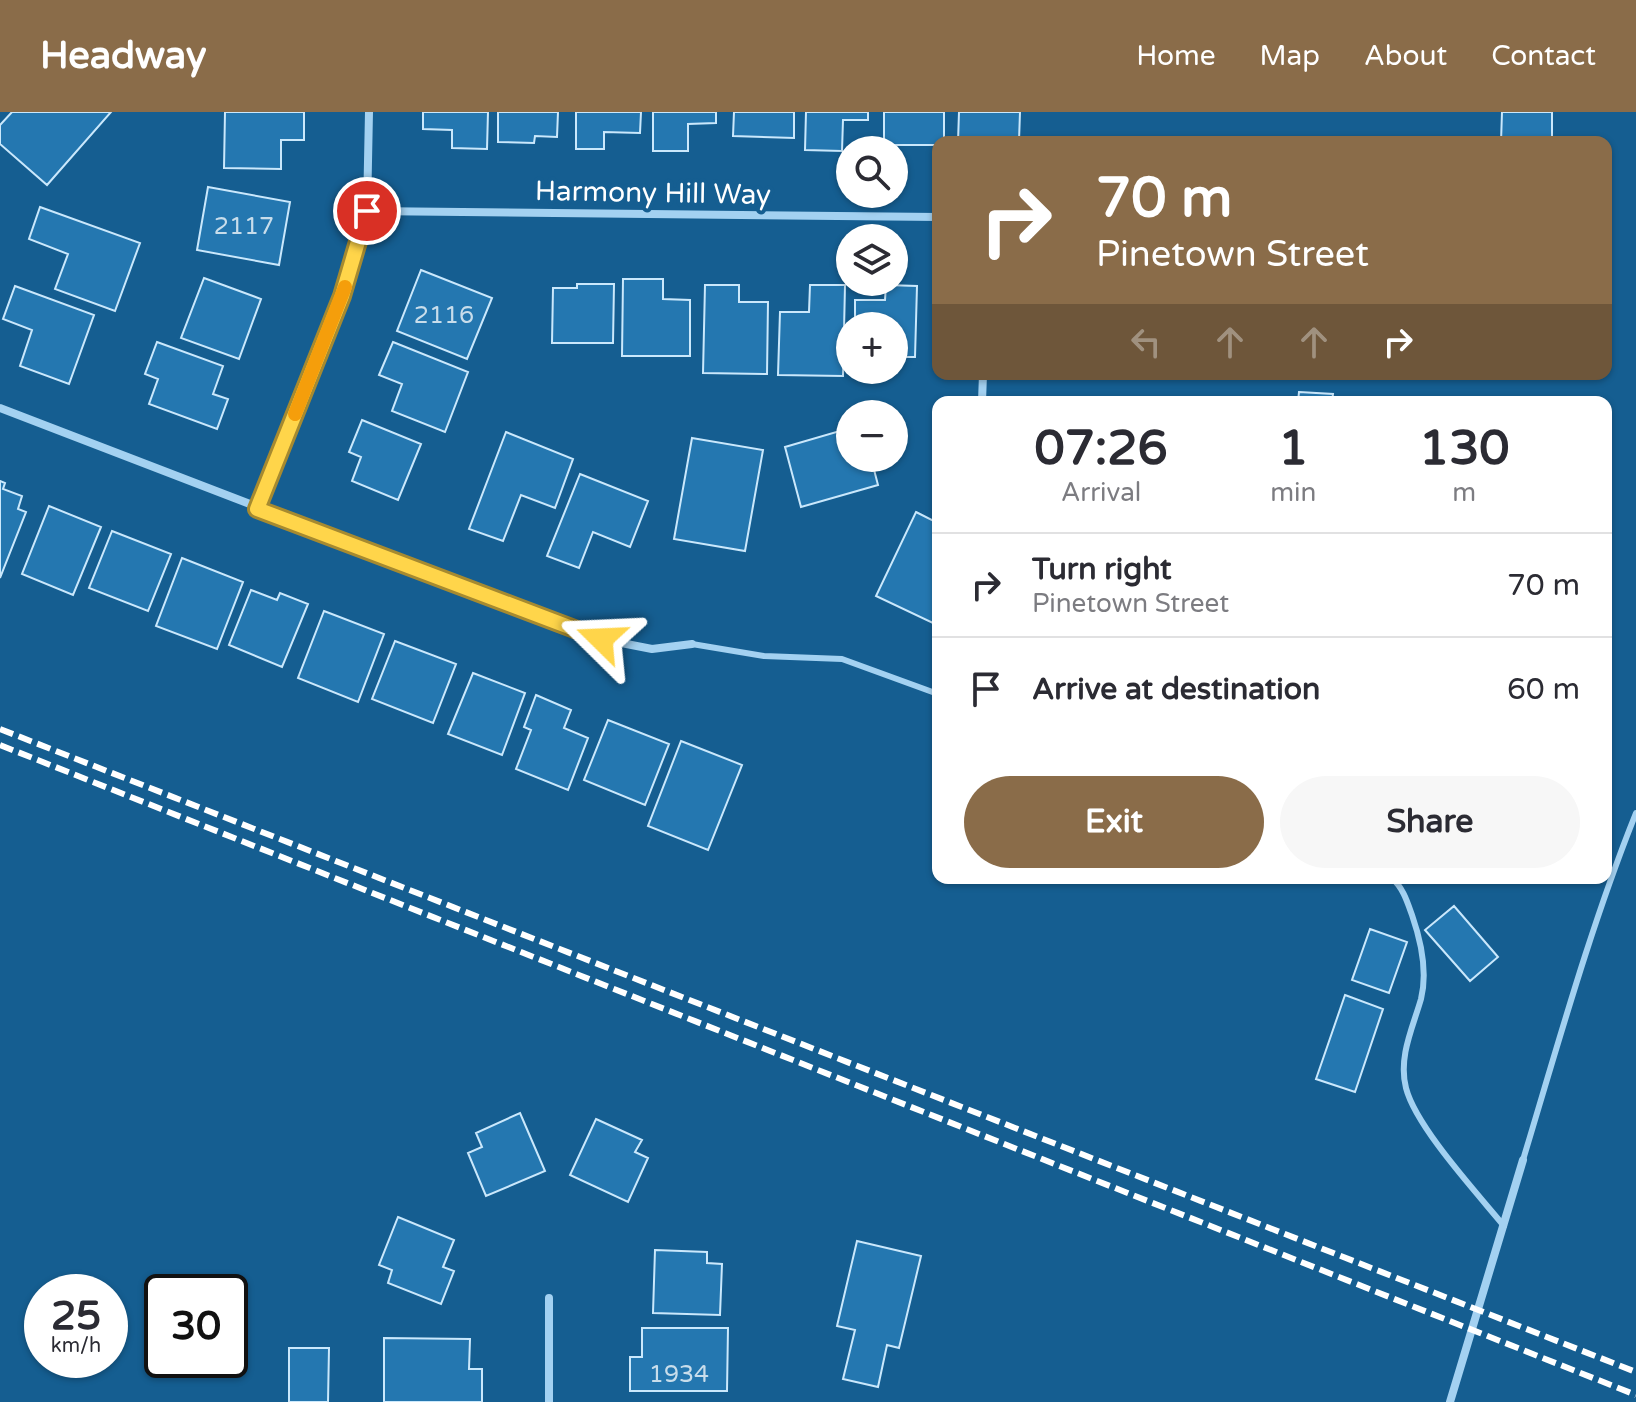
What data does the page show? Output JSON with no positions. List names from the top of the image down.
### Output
{
  "streets": {
    "street": ["Harmony Hill Way"]
  },
  "house_numbers": ["2117", "2116", "1934"],
  "page": {
    "header": "Headway",
    "nav": [
      "Home",
      "Map",
      "About",
      "Contact"
    ],
    "map_buttons": ["+", "−"],
    "turn": ["70 m", "Pinetown Street"],
    "eta": [
      "07:26",
      "Arrival",
      "1",
      "min",
      "130",
      "m"
    ],
    "list": [
      {
        "name": "Turn right",
        "note": "Pinetown Street",
        "value": "70 m"
      },
      {
        "name": "Arrive at destination",
        "value": "60 m"
      }
    ],
    "buttons": ["Exit", "Share"],
    "speed": "25 km/h",
    "limit": "30"
  }
}
